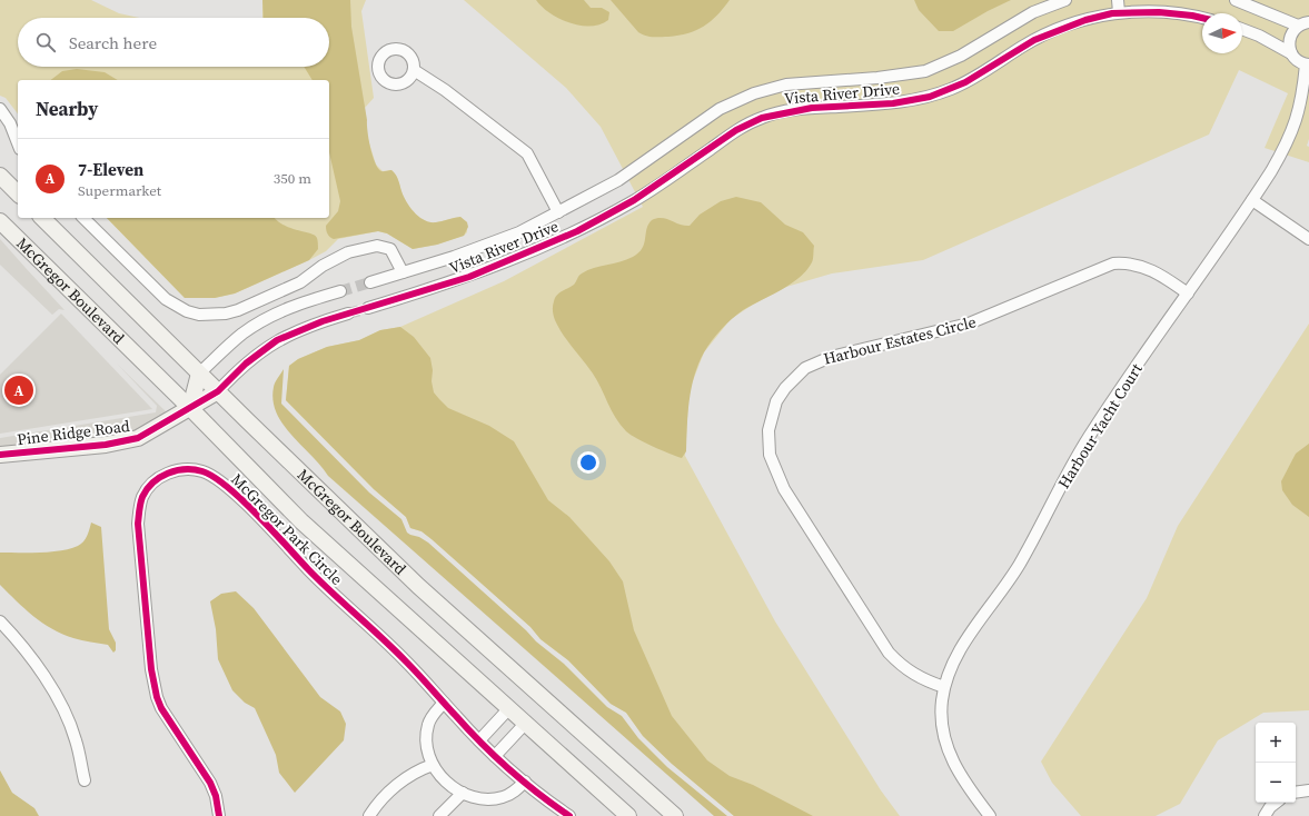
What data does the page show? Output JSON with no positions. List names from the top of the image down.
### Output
{
  "streets": {
    "main road": ["McGregor Boulevard", "Pine Ridge Road"],
    "street": [
      "Vista River Drive",
      "Harbour Estates Circle",
      "Harbour Yacht Court",
      "McGregor Park Circle"
    ]
  },
  "crossings": [
    ["McGregor Boulevard", "Pine Ridge Road"],
    ["Harbour Estates Circle", "Harbour Yacht Court"]
  ],
  "north": "right",
  "page": {
    "search": "Search here",
    "heading": "Nearby",
    "list": [
      {
        "mark": "A",
        "name": "7-Eleven",
        "note": "Supermarket",
        "value": "350 m"
      }
    ],
    "pins": "A",
    "map_buttons": ["+", "−"]
  }
}
